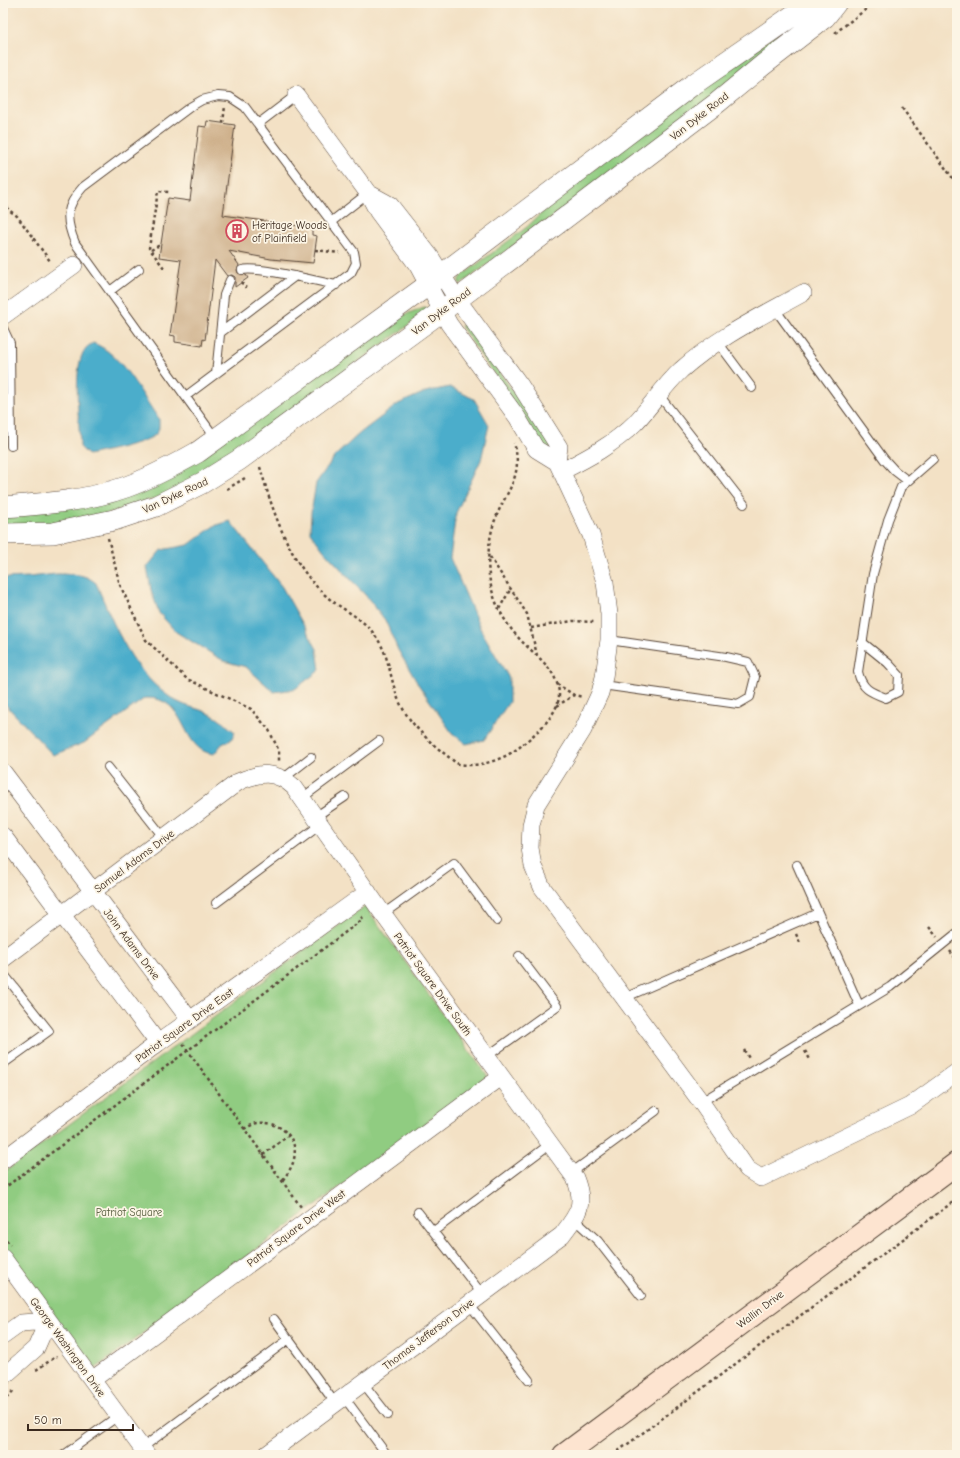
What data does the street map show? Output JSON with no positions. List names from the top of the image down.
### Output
{
  "streets": {
    "main road": ["Wallin Drive"],
    "street": [
      "Van Dyke Road",
      "Samuel Adams Drive",
      "John Adams Drive",
      "Patriot Square Drive South",
      "Patriot Square Drive East",
      "Patriot Square Drive West",
      "Thomas Jefferson Drive",
      "George Washington Drive"
    ]
  },
  "crossings": [
    ["Samuel Adams Drive", "John Adams Drive"],
    ["Samuel Adams Drive", "Patriot Square Drive South"],
    ["John Adams Drive", "Patriot Square Drive East"],
    ["Patriot Square Drive South", "Patriot Square Drive East"],
    ["Patriot Square Drive South", "Patriot Square Drive West"],
    ["Patriot Square Drive South", "Thomas Jefferson Drive"],
    ["Patriot Square Drive West", "George Washington Drive"]
  ],
  "parks": ["Patriot Square"],
  "places": {
    "building": ["Heritage Woods of Plainfield"]
  },
  "scale_bar": "50 m"
}
